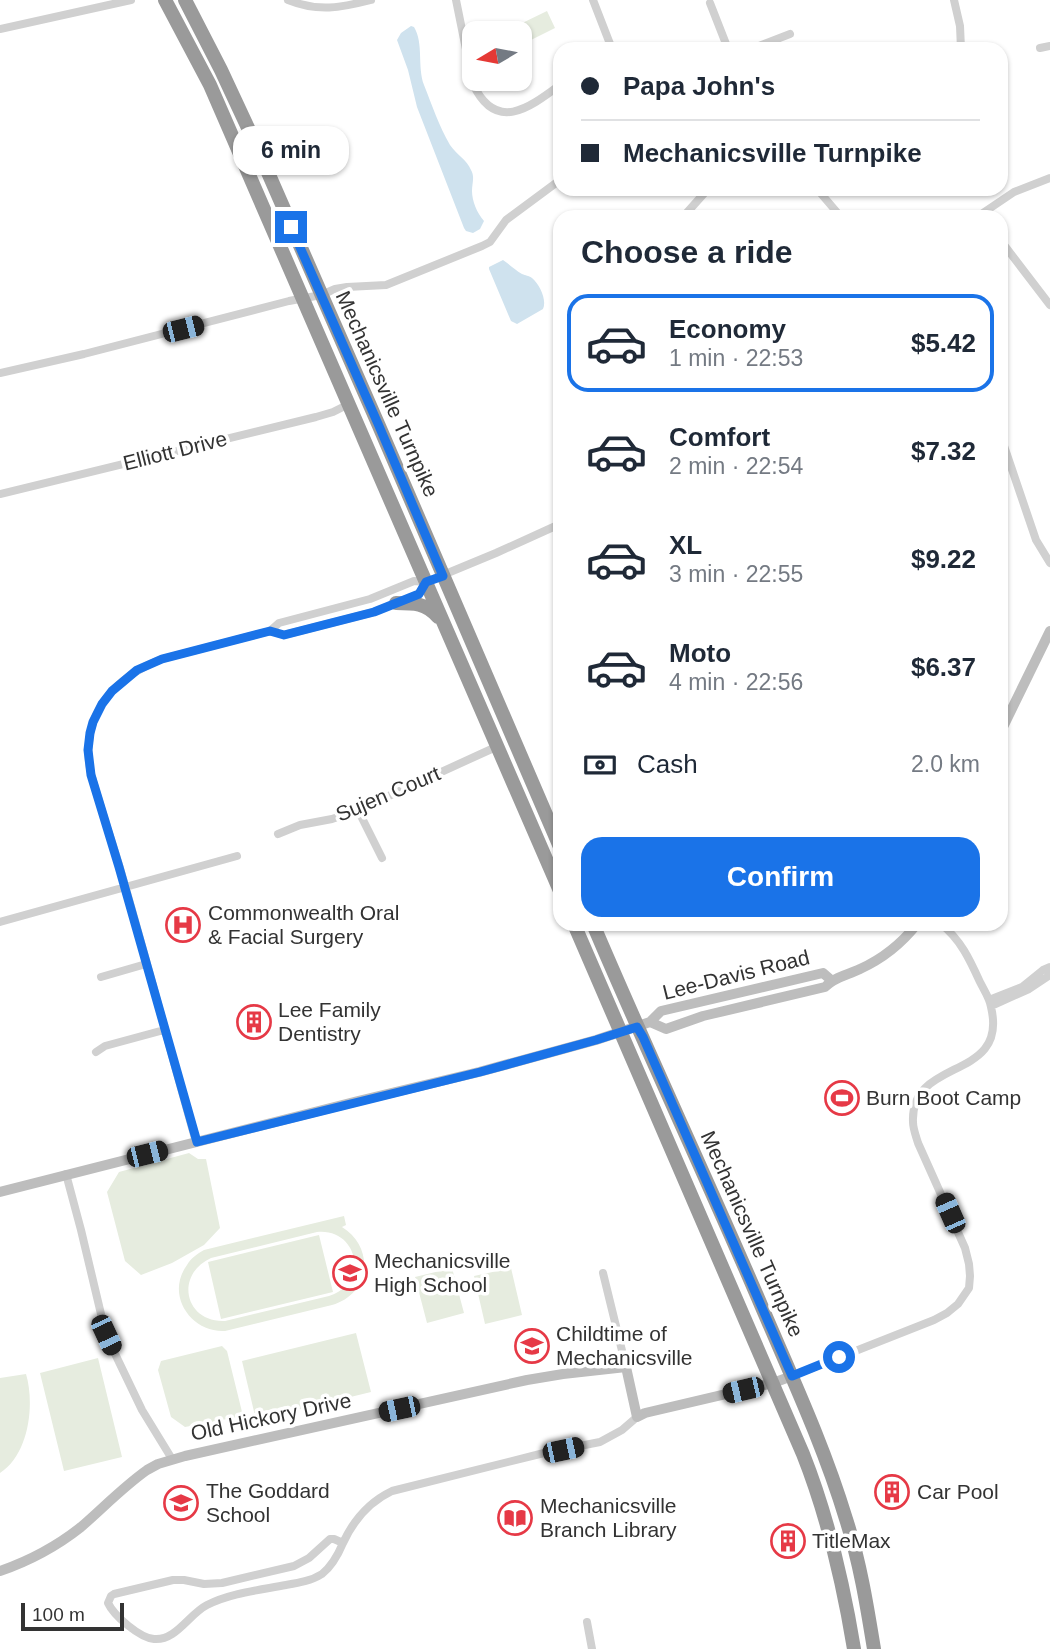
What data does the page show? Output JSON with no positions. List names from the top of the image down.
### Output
{
  "streets": {
    "highway": ["Mechanicsville Turnpike"],
    "main road": ["Lee-Davis Road", "Old Hickory Drive"],
    "street": ["Elliott Drive", "Sujen Court"]
  },
  "crossings": [
    ["Mechanicsville Turnpike", "Elliott Drive"],
    ["Mechanicsville Turnpike", "Sujen Court"],
    ["Mechanicsville Turnpike", "Lee-Davis Road"]
  ],
  "places": {
    "hospital": ["Commonwealth Oral & Facial Surgery"],
    "building": ["Lee Family Dentistry", "Car Pool", "TitleMax"],
    "sports": ["Burn Boot Camp"],
    "school or university": ["Mechanicsville High School", "Childtime of Mechanicsville", "The Goddard School"],
    "library": ["Mechanicsville Branch Library"]
  },
  "scale_bar": "100 m",
  "north": "left",
  "page": {
    "banner": ["Papa John's", "Mechanicsville Turnpike"],
    "bubble": "6 min",
    "heading": "Choose a ride",
    "list": [
      {
        "name": "Economy",
        "note": "1 min · 22:53",
        "value": "$5.42"
      },
      {
        "name": "Comfort",
        "note": "2 min · 22:54",
        "value": "$7.32"
      },
      {
        "name": "XL",
        "note": "3 min · 22:55",
        "value": "$9.22"
      },
      {
        "name": "Moto",
        "note": "4 min · 22:56",
        "value": "$6.37"
      }
    ],
    "pay": ["Cash", "2.0 km"],
    "buttons": "Confirm",
    "scale": "100 m"
  }
}
